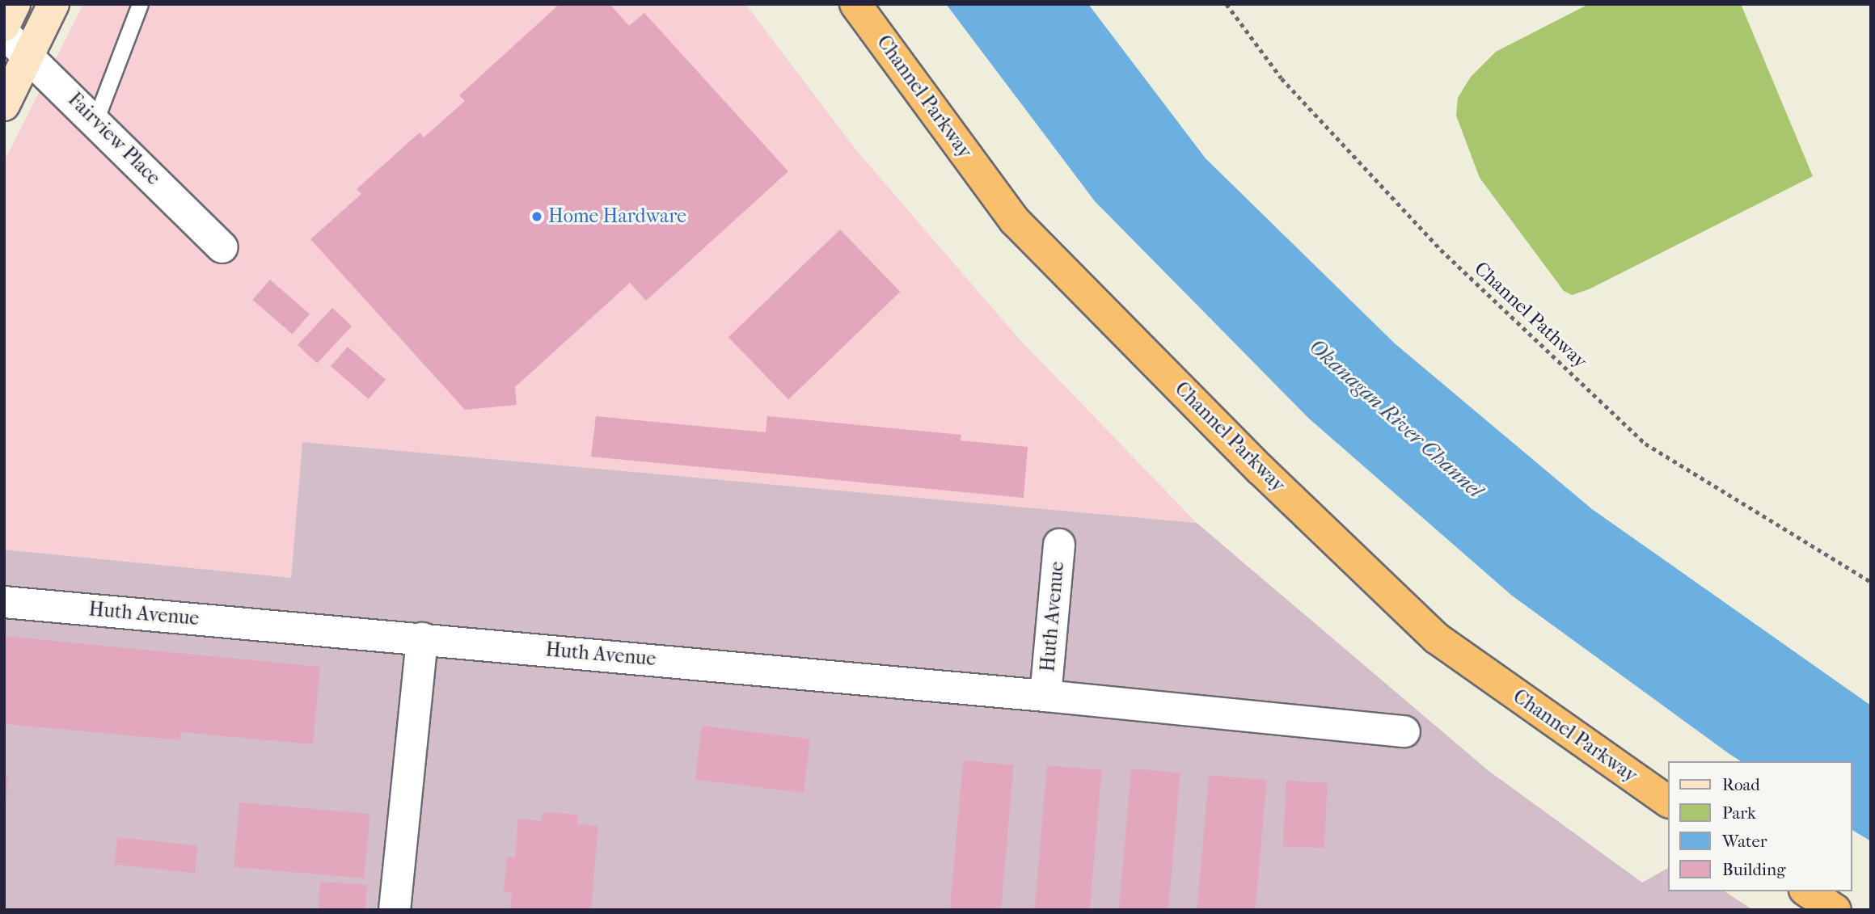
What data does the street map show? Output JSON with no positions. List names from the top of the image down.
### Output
{
  "streets": {
    "highway": ["Channel Parkway"],
    "street": ["Fairview Place", "Huth Avenue"],
    "path": ["Channel Pathway"]
  },
  "water": ["Okanagan River Channel"],
  "places": ["Home Hardware"],
  "legend": [
    "Road",
    "Park",
    "Water",
    "Building"
  ]
}
